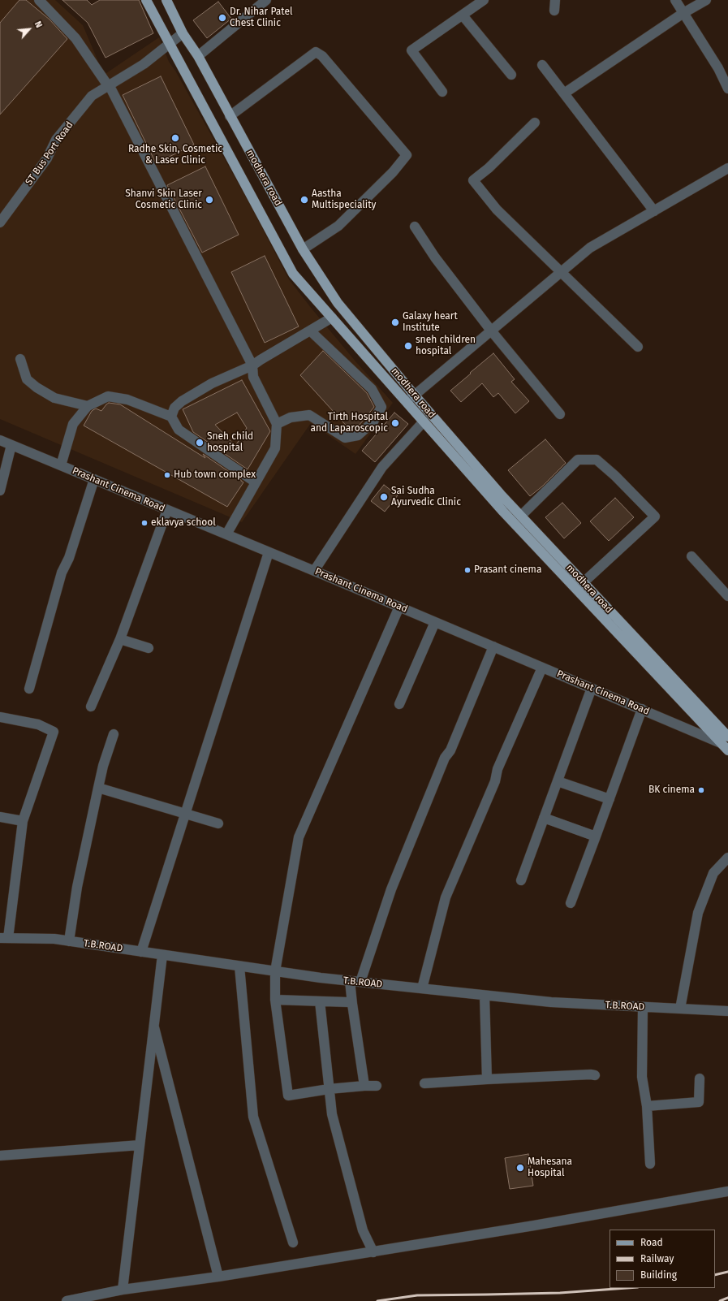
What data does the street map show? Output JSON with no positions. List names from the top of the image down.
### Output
{
  "streets": {
    "main road": ["modhera road"],
    "street": ["ST Bus Port Road", "Prashant Cinema Road", "T.B.ROAD"]
  },
  "crossings": [
    ["ST Bus Port Road", "modhera road"],
    ["modhera road", "Prashant Cinema Road"]
  ],
  "places": [
    "Dr. Nihar Patel Chest Clinic",
    "Radhe Skin, Cosmetic & Laser Clinic",
    "Shanvi Skin Laser Cosmetic Clinic",
    "Aastha Multispeciality",
    "Galaxy heart Institute",
    "sneh children hospital",
    "Tirth Hospital and Laparoscopic",
    "Sneh child hospital",
    "Hub town complex",
    "Sai Sudha Ayurvedic Clinic",
    "eklavya school",
    "Prasant cinema",
    "BK cinema",
    "Mahesana Hospital"
  ],
  "legend": ["Road", "Railway", "Building"],
  "north": "top right"
}
